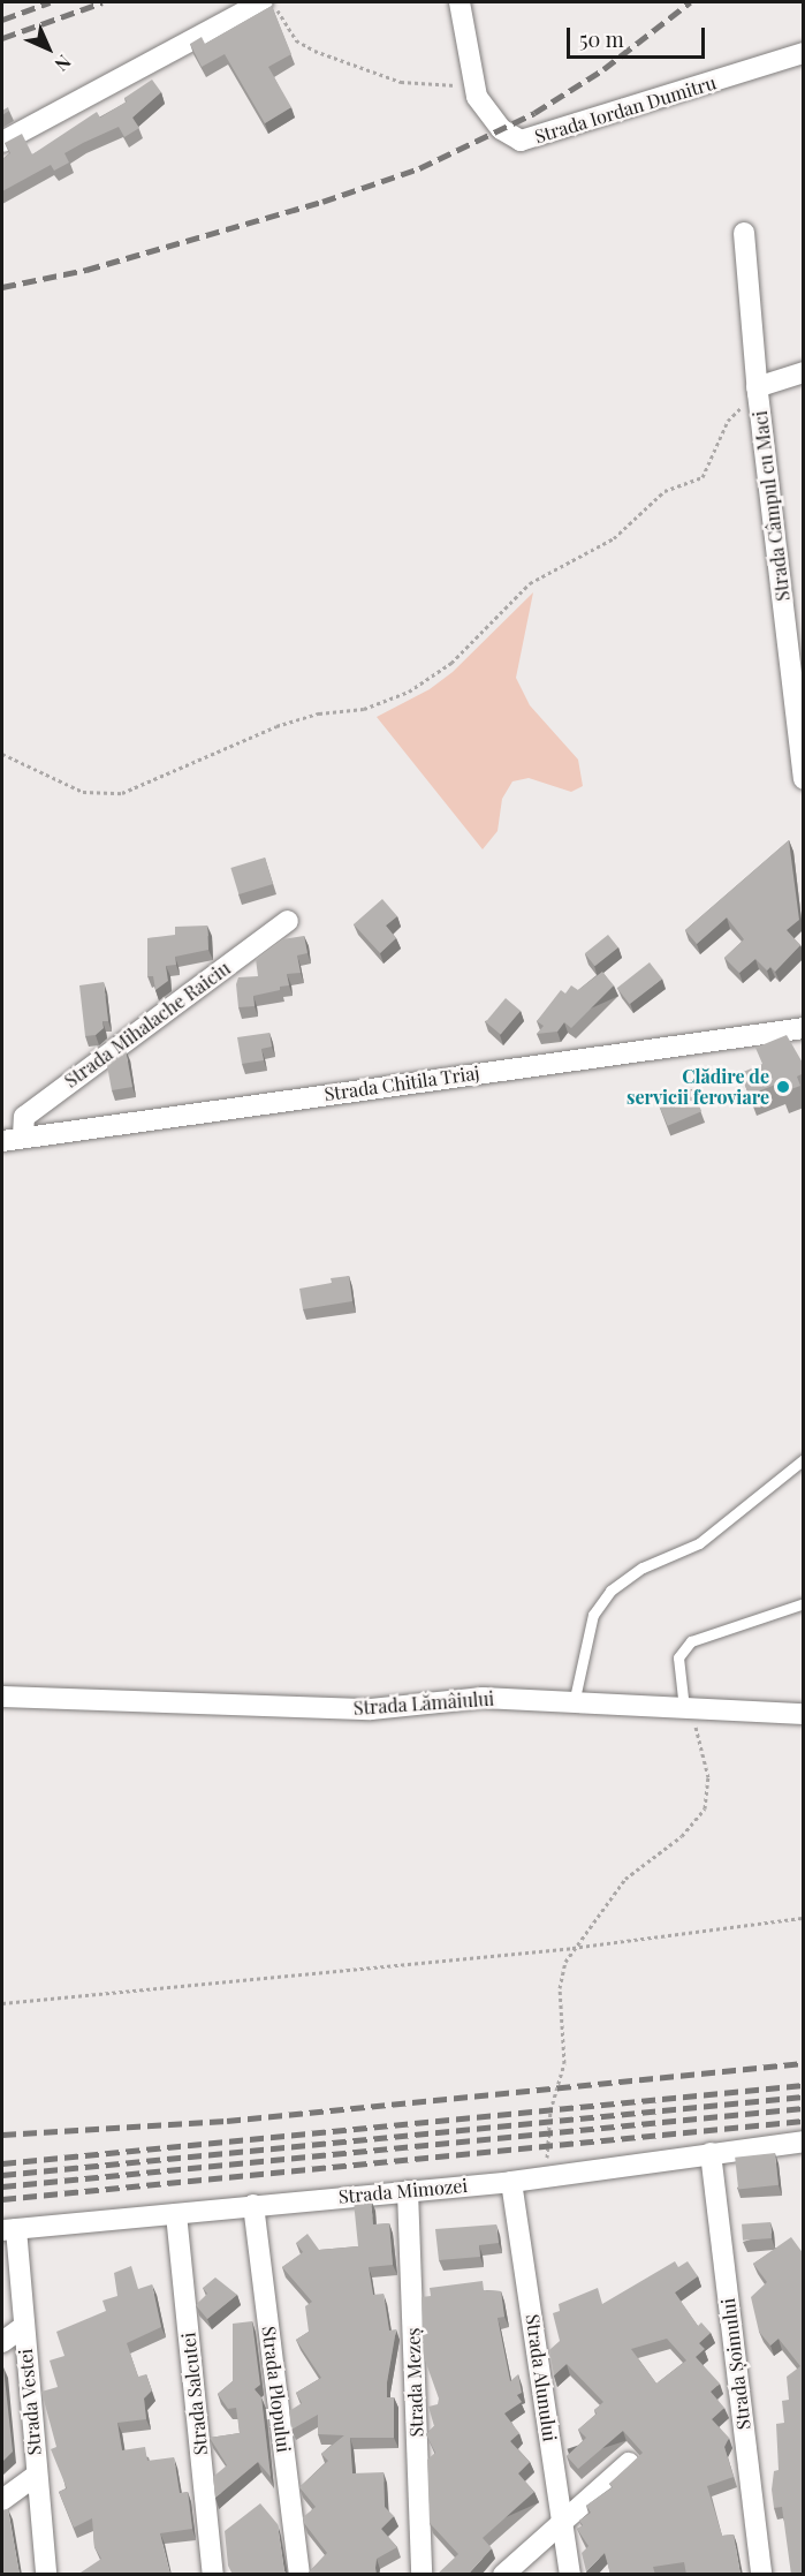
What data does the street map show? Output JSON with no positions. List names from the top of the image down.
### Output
{
  "streets": {
    "street": [
      "Strada Iordan Dumitru",
      "Strada Câmpul cu Maci",
      "Strada Mihalache Raiciu",
      "Strada Chitila Triaj",
      "Strada Lămâiului",
      "Strada Mimozei",
      "Strada Șoimului",
      "Strada Alunului",
      "Strada Mezeș",
      "Strada Plopului",
      "Strada Salcutei",
      "Strada Vestei"
    ]
  },
  "crossings": [
    ["Strada Mihalache Raiciu", "Strada Chitila Triaj"],
    ["Strada Mimozei", "Strada Șoimului"],
    ["Strada Mimozei", "Strada Alunului"],
    ["Strada Mimozei", "Strada Mezeș"],
    ["Strada Mimozei", "Strada Plopului"],
    ["Strada Mimozei", "Strada Salcutei"],
    ["Strada Mimozei", "Strada Vestei"]
  ],
  "places": ["Clădire de servicii feroviare"],
  "scale_bar": "50 m",
  "north": "bottom right"
}
